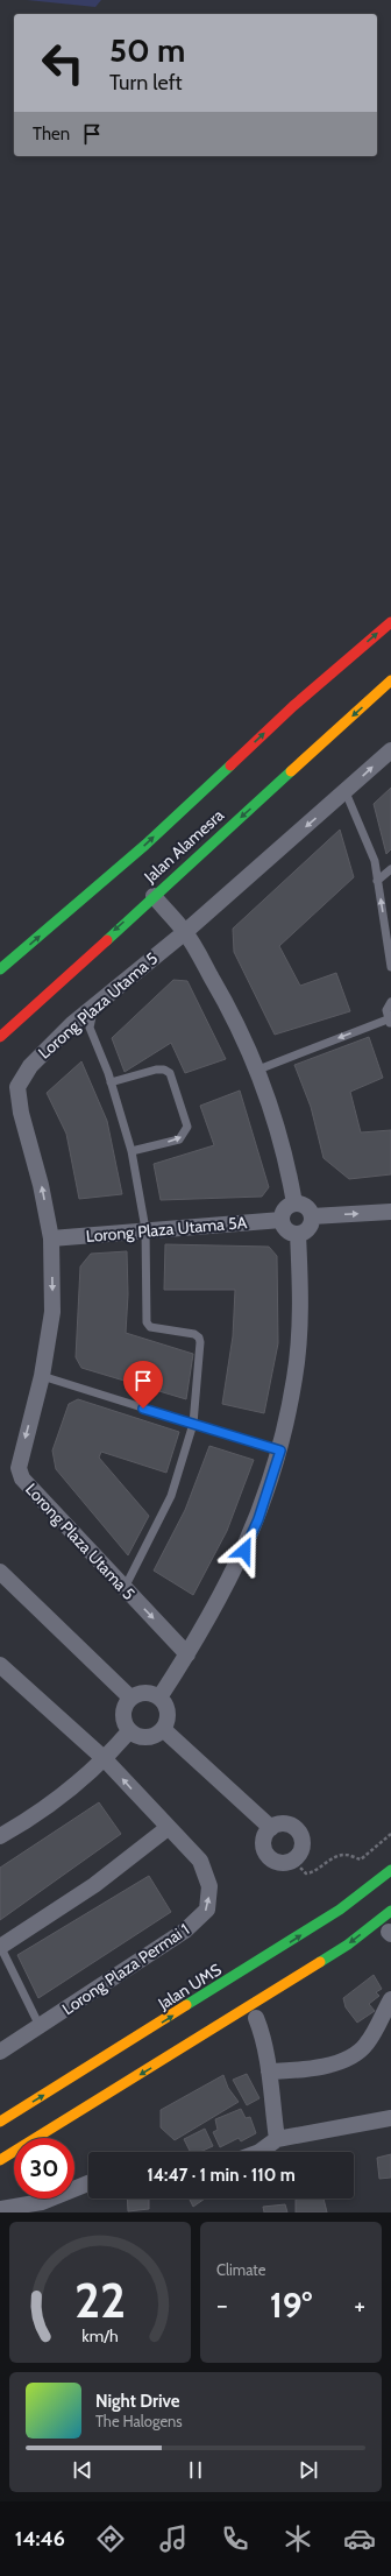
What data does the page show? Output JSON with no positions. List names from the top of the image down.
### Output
{
  "streets": {
    "main road": ["Jalan Alamesra", "Jalan UMS"],
    "street": ["Lorong Plaza Utama 5", "Lorong Plaza Utama 5A", "Lorong Plaza Permai 1"]
  },
  "crossings": [
    ["Lorong Plaza Utama 5", "Lorong Plaza Utama 5A"]
  ],
  "page": {
    "turn": ["50 m", "Turn left"],
    "then": "Then",
    "limit": "30",
    "trip": "14:47 · 1 min · 110 m",
    "tile": "Climate",
    "heat": ["−", "19°", "+"],
    "song": ["Night Drive", "The Halogens"],
    "tabs": "14:46",
    "gauge": ["22", "km/h"]
  }
}
